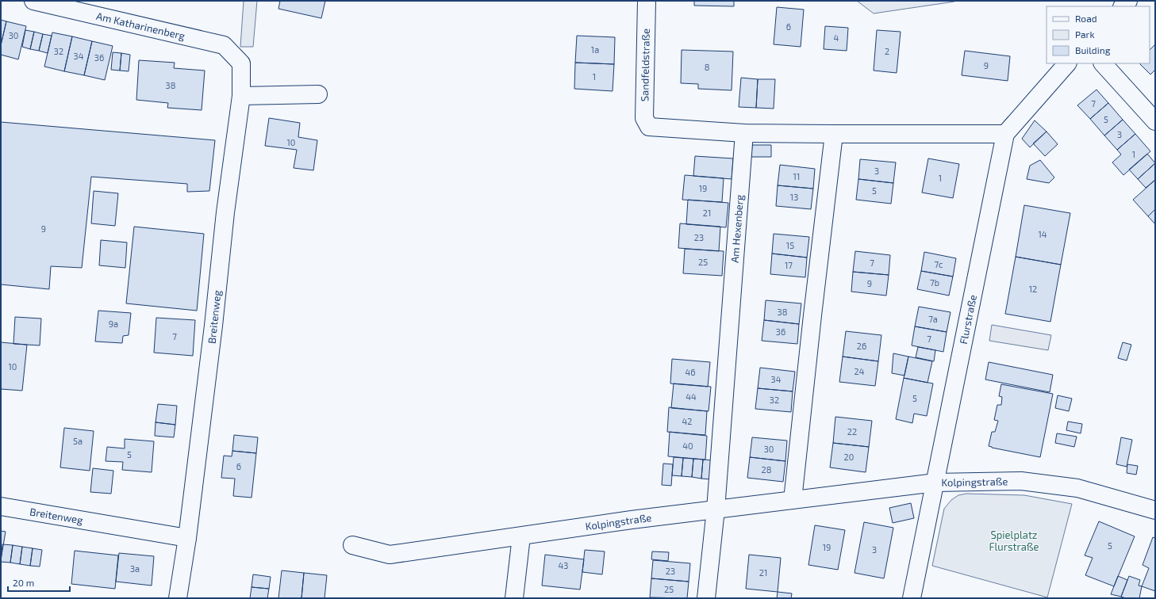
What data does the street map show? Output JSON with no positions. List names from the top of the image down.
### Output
{
  "streets": {
    "street": [
      "Am Katharinenberg",
      "Sandfeldstraße",
      "Am Hexenberg",
      "Breitenweg",
      "Flurstraße",
      "Kolpingstraße"
    ]
  },
  "crossings": [
    ["Am Katharinenberg", "Breitenweg"],
    ["Sandfeldstraße", "Am Hexenberg"],
    ["Am Hexenberg", "Kolpingstraße"],
    ["Flurstraße", "Kolpingstraße"]
  ],
  "parks": ["Spielplatz Flurstraße"],
  "house_numbers": [
    "6",
    "30",
    "4",
    "1a",
    "32",
    "2",
    "34",
    "36",
    "9",
    "8",
    "1",
    "38",
    "7",
    "5",
    "3",
    "10",
    "1",
    "3",
    "11",
    "1",
    "19",
    "5",
    "13",
    "21",
    "9",
    "14",
    "23",
    "15",
    "25",
    "7",
    "7c",
    "17",
    "7b",
    "9",
    "12",
    "38",
    "7a",
    "9a",
    "36",
    "7",
    "7",
    "26",
    "10",
    "24",
    "46",
    "34",
    "44",
    "5",
    "32",
    "42",
    "22",
    "5a",
    "40",
    "30",
    "5",
    "20",
    "6",
    "28",
    "5",
    "19",
    "3",
    "43",
    "3a",
    "23",
    "21",
    "25"
  ],
  "legend": ["Road", "Park", "Building"],
  "scale_bar": "20 m"
}
